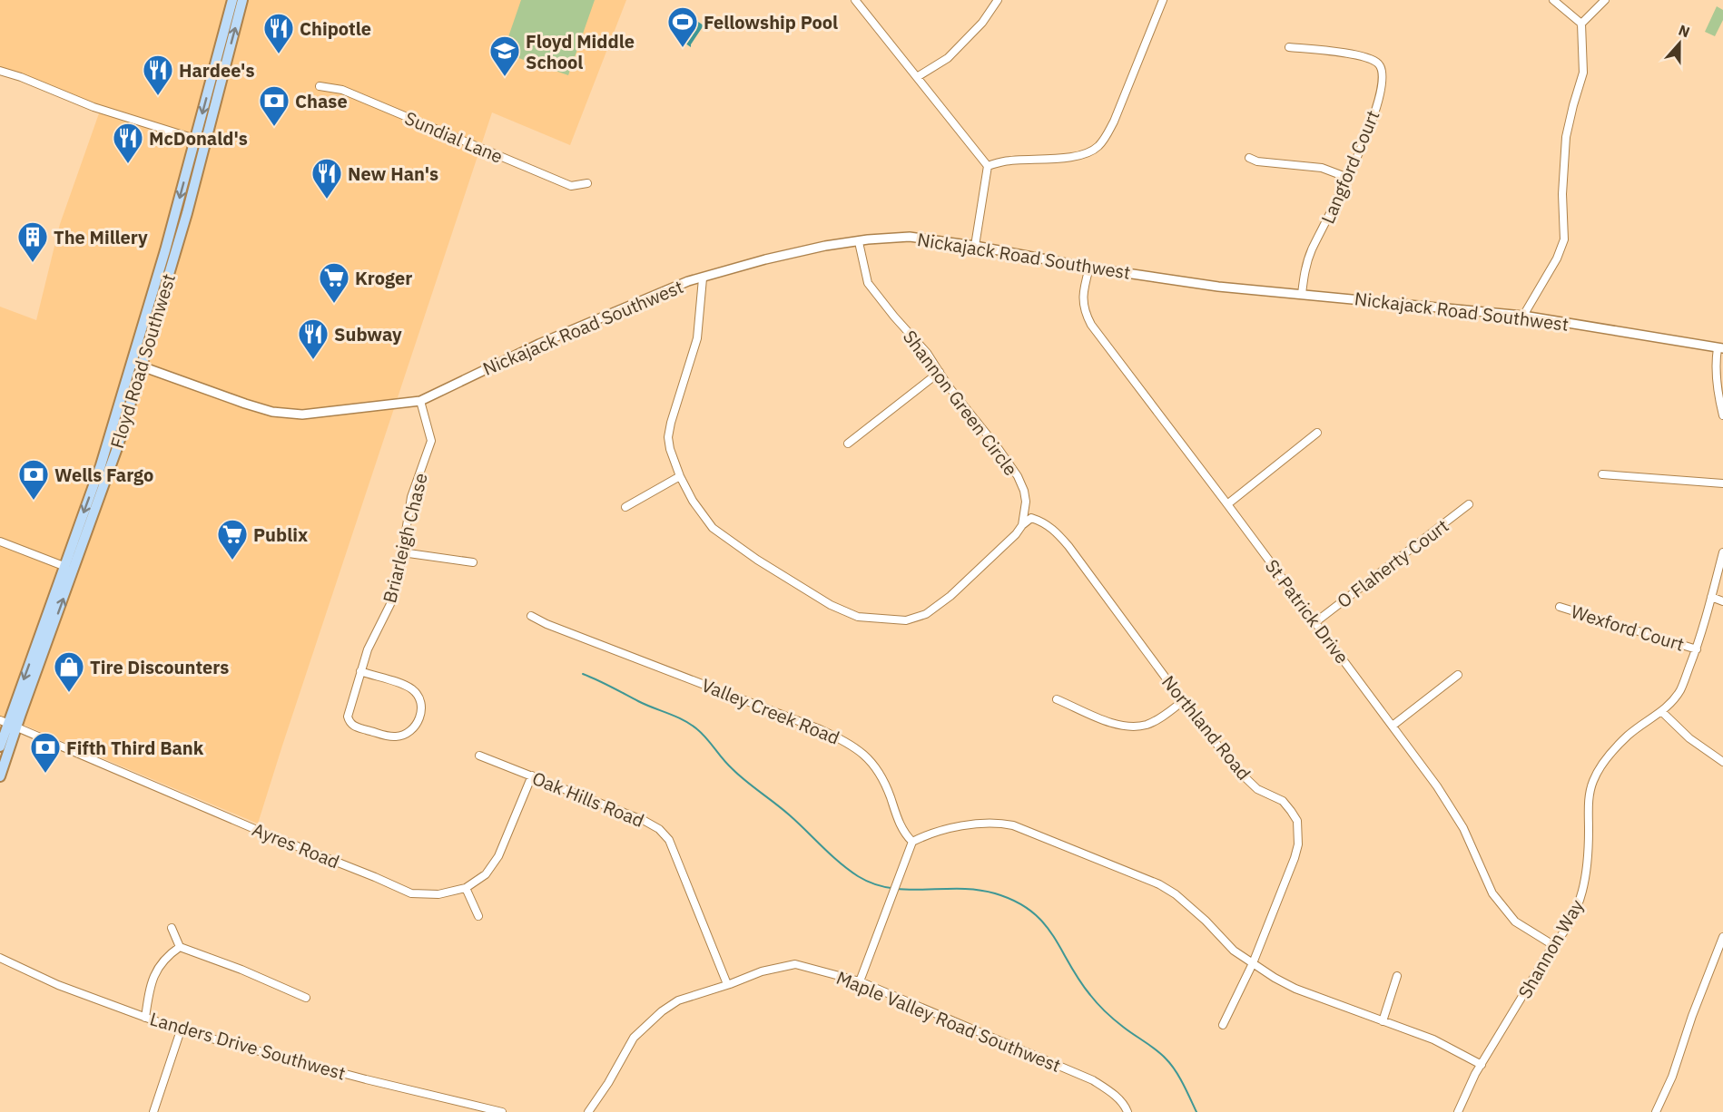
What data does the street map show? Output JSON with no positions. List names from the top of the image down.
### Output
{
  "streets": {
    "main road": ["Floyd Road Southwest"],
    "street": [
      "Sundial Lane",
      "Langford Court",
      "Nickajack Road Southwest",
      "Shannon Green Circle",
      "Briarleigh Chase",
      "O Flaherty Court",
      "St Patrick Drive",
      "Wexford Court",
      "Valley Creek Road",
      "Northland Road",
      "Oak Hills Road",
      "Ayres Road",
      "Shannon Way",
      "Maple Valley Road Southwest",
      "Landers Drive Southwest"
    ]
  },
  "crossings": [
    ["Langford Court", "Nickajack Road Southwest"],
    ["Nickajack Road Southwest", "Floyd Road Southwest"],
    ["Nickajack Road Southwest", "Shannon Green Circle"],
    ["Nickajack Road Southwest", "Briarleigh Chase"],
    ["Nickajack Road Southwest", "St Patrick Drive"],
    ["Floyd Road Southwest", "Ayres Road"],
    ["Shannon Green Circle", "Northland Road"],
    ["O Flaherty Court", "St Patrick Drive"],
    ["St Patrick Drive", "Shannon Way"],
    ["Wexford Court", "Shannon Way"],
    ["Oak Hills Road", "Ayres Road"],
    ["Oak Hills Road", "Maple Valley Road Southwest"]
  ],
  "places": {
    "sports": ["Fellowship Pool"],
    "restaurant": [
      "Chipotle",
      "Hardee's",
      "McDonald's",
      "New Han's",
      "Subway"
    ],
    "school or university": ["Floyd Middle School"],
    "bank": ["Chase", "Wells Fargo", "Fifth Third Bank"],
    "building": ["The Millery"],
    "supermarket": ["Kroger", "Publix"],
    "shop": ["Tire Discounters"]
  },
  "north": "top"
}
